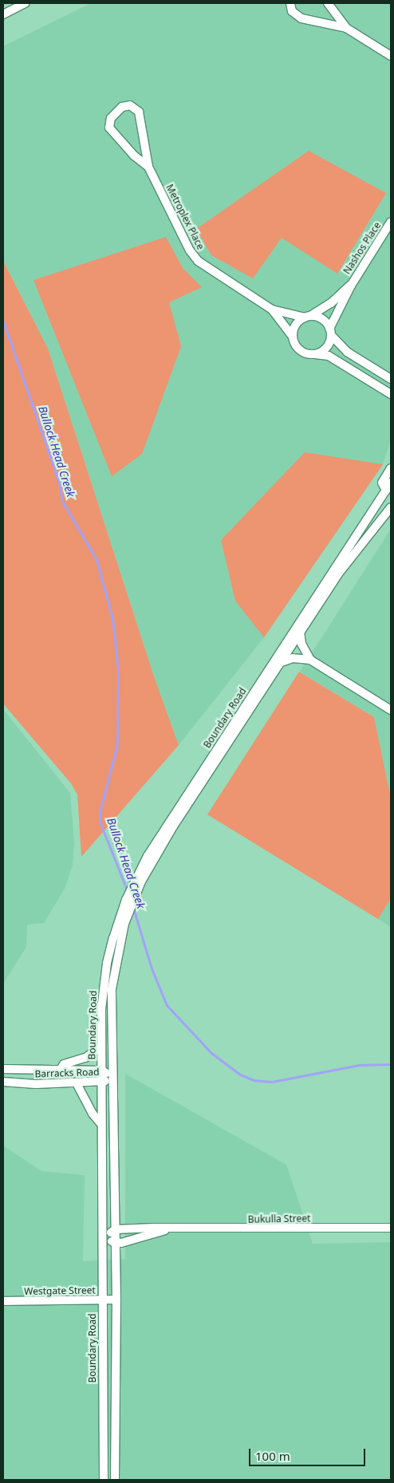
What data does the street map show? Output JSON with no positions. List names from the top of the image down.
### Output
{
  "streets": {
    "street": [
      "Metroplex Place",
      "Nashos Place",
      "Boundary Road",
      "Barracks Road",
      "Bukulla Street",
      "Westgate Street"
    ]
  },
  "crossings": [
    ["Metroplex Place", "Nashos Place"],
    ["Boundary Road", "Barracks Road"],
    ["Boundary Road", "Bukulla Street"],
    ["Boundary Road", "Westgate Street"]
  ],
  "water": ["Bullock Head Creek"],
  "scale_bar": "100 m"
}
